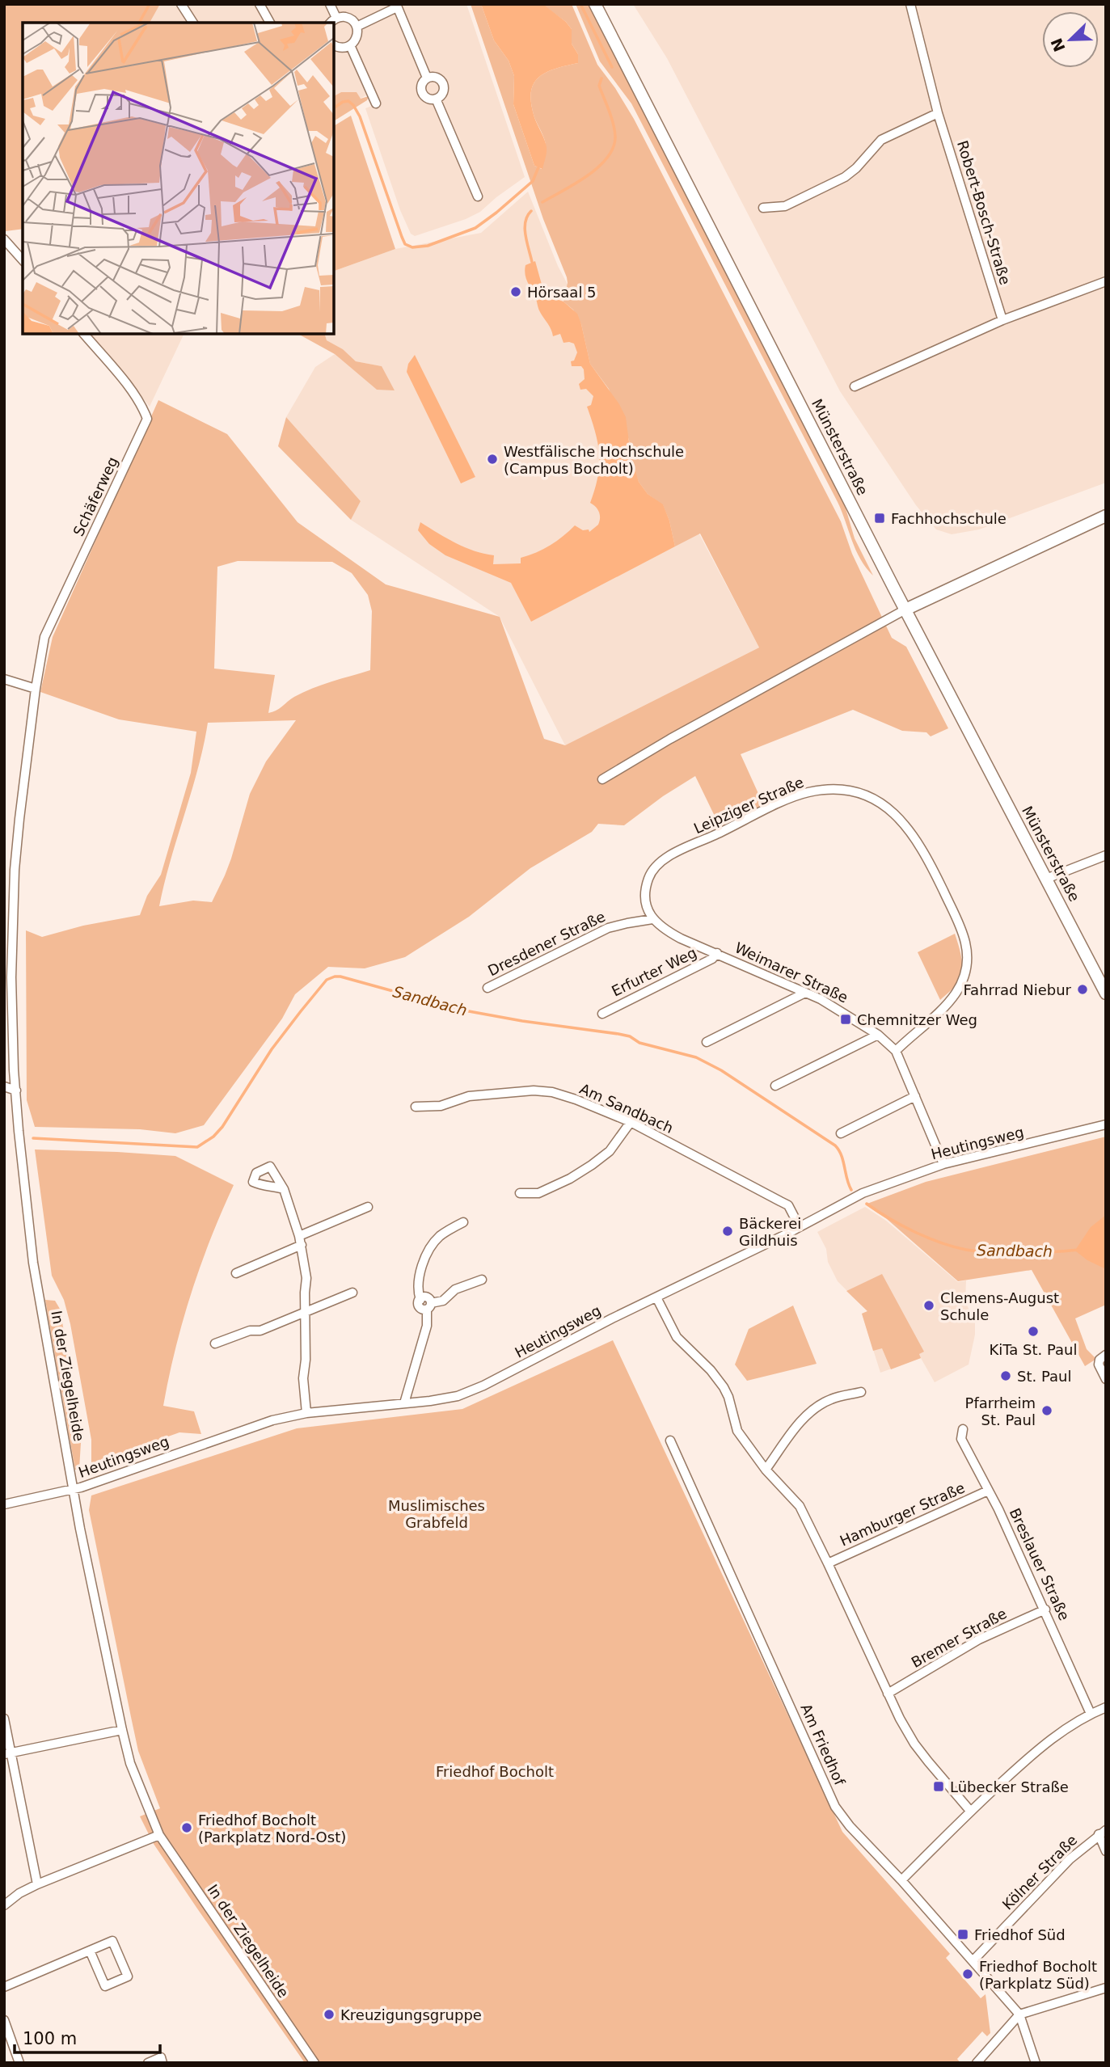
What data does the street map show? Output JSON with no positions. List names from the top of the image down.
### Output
{
  "streets": {
    "main road": ["Münsterstraße"],
    "street": [
      "Robert-Bosch-Straße",
      "Schäferweg",
      "Leipziger Straße",
      "Dresdener Straße",
      "Erfurter Weg",
      "Weimarer Straße",
      "Am Sandbach",
      "Heutingsweg",
      "In der Ziegelheide",
      "Hamburger Straße",
      "Breslauer Straße",
      "Bremer Straße",
      "Am Friedhof",
      "Kölner Straße"
    ]
  },
  "crossings": [
    ["Schäferweg", "In der Ziegelheide"],
    ["Leipziger Straße", "Dresdener Straße"],
    ["Leipziger Straße", "Weimarer Straße"],
    ["Dresdener Straße", "Weimarer Straße"],
    ["Erfurter Weg", "Weimarer Straße"],
    ["Weimarer Straße", "Heutingsweg"],
    ["Am Sandbach", "Heutingsweg"],
    ["Heutingsweg", "In der Ziegelheide"],
    ["Hamburger Straße", "Breslauer Straße"],
    ["Breslauer Straße", "Bremer Straße"],
    ["Am Friedhof", "Kölner Straße"]
  ],
  "water": ["Sandbach"],
  "parks": ["Muslimisches Grabfeld", "Friedhof Bocholt"],
  "places": {
    "other": [
      "Hörsaal 5",
      "Westfälische Hochschule (Campus Bocholt)",
      "Fahrrad Niebur",
      "Bäckerei Gildhuis",
      "Clemens-August Schule",
      "KiTa St. Paul",
      "St. Paul",
      "Pfarrheim St. Paul",
      "Friedhof Bocholt (Parkplatz Nord-Ost)",
      "Friedhof Bocholt (Parkplatz Süd)",
      "Kreuzigungsgruppe"
    ],
    "transit": [
      "Fachhochschule",
      "Chemnitzer Weg",
      "Lübecker Straße",
      "Friedhof Süd"
    ]
  },
  "scale_bar": "100 m",
  "north": "bottom left"
}
